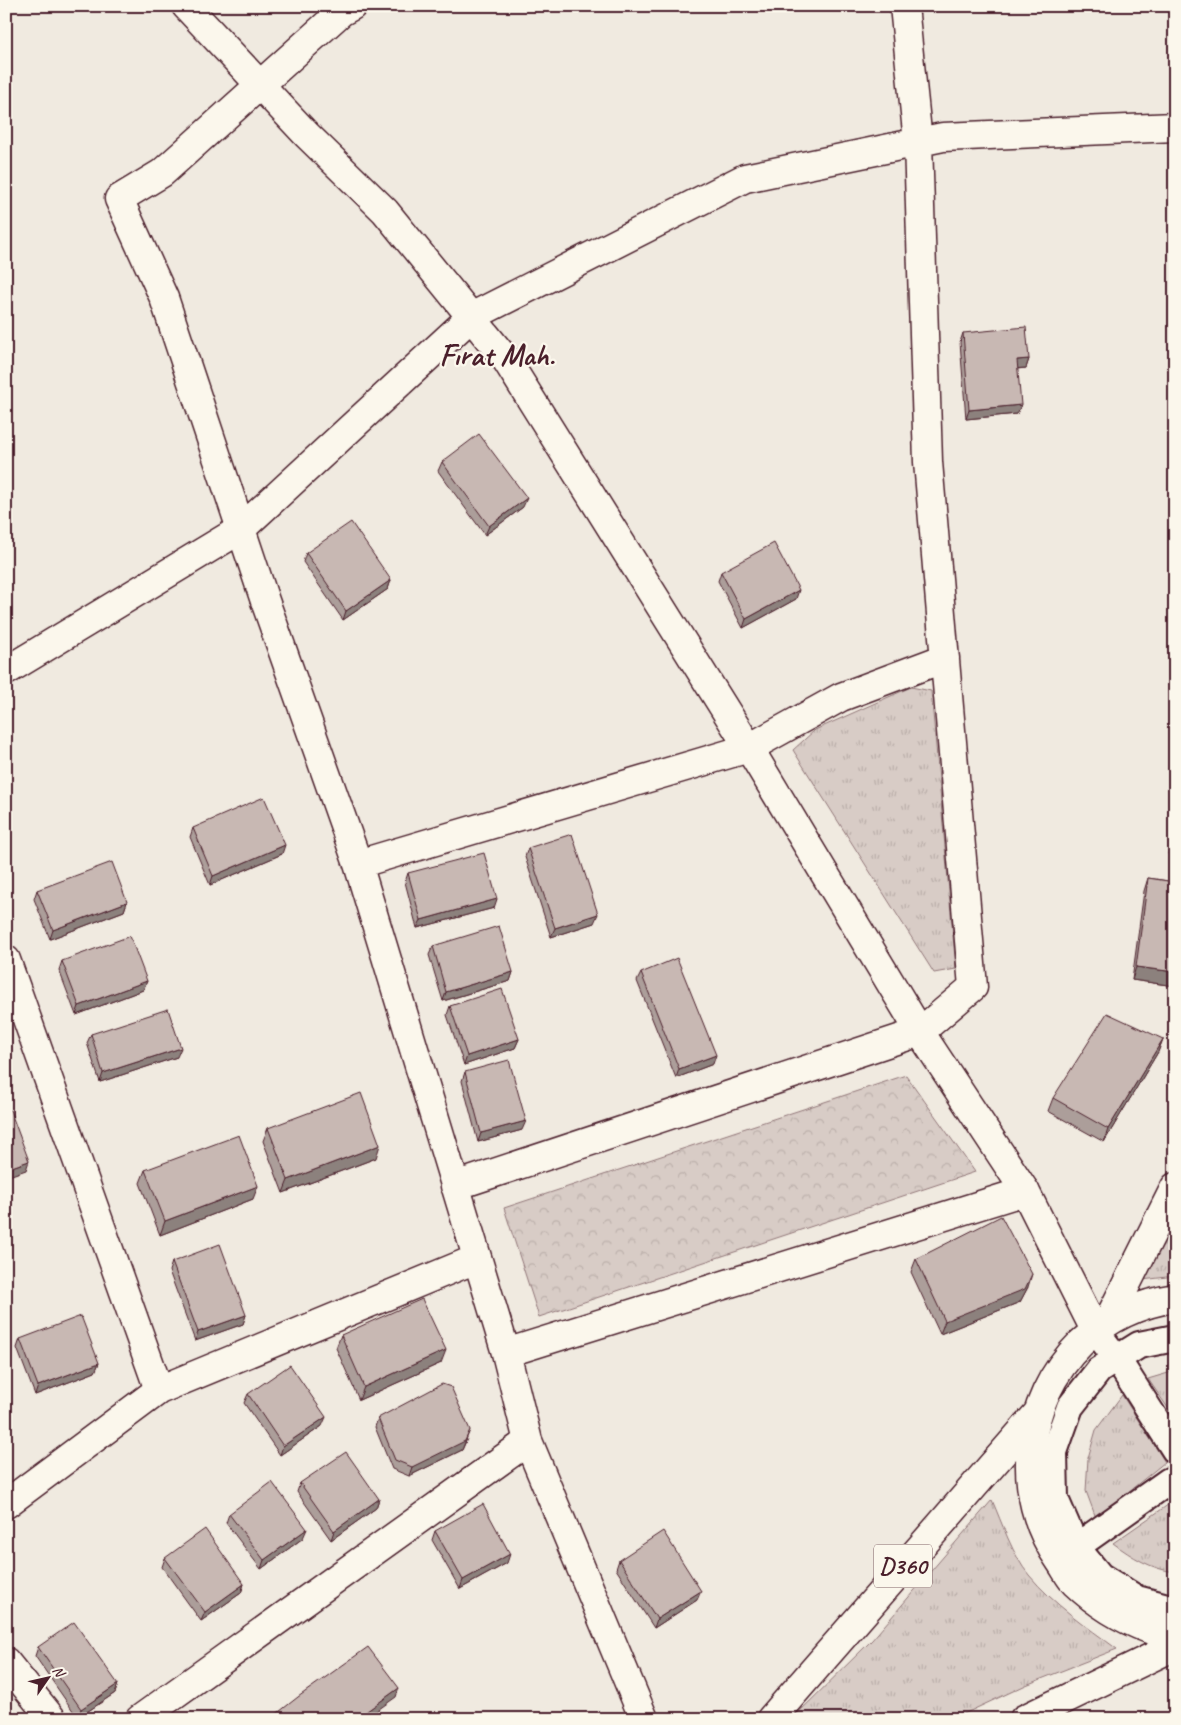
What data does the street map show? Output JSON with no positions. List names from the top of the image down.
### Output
{
  "streets": {
    "street": ["D360"]
  },
  "districts": ["Fırat Mah."],
  "north": "top right"
}
